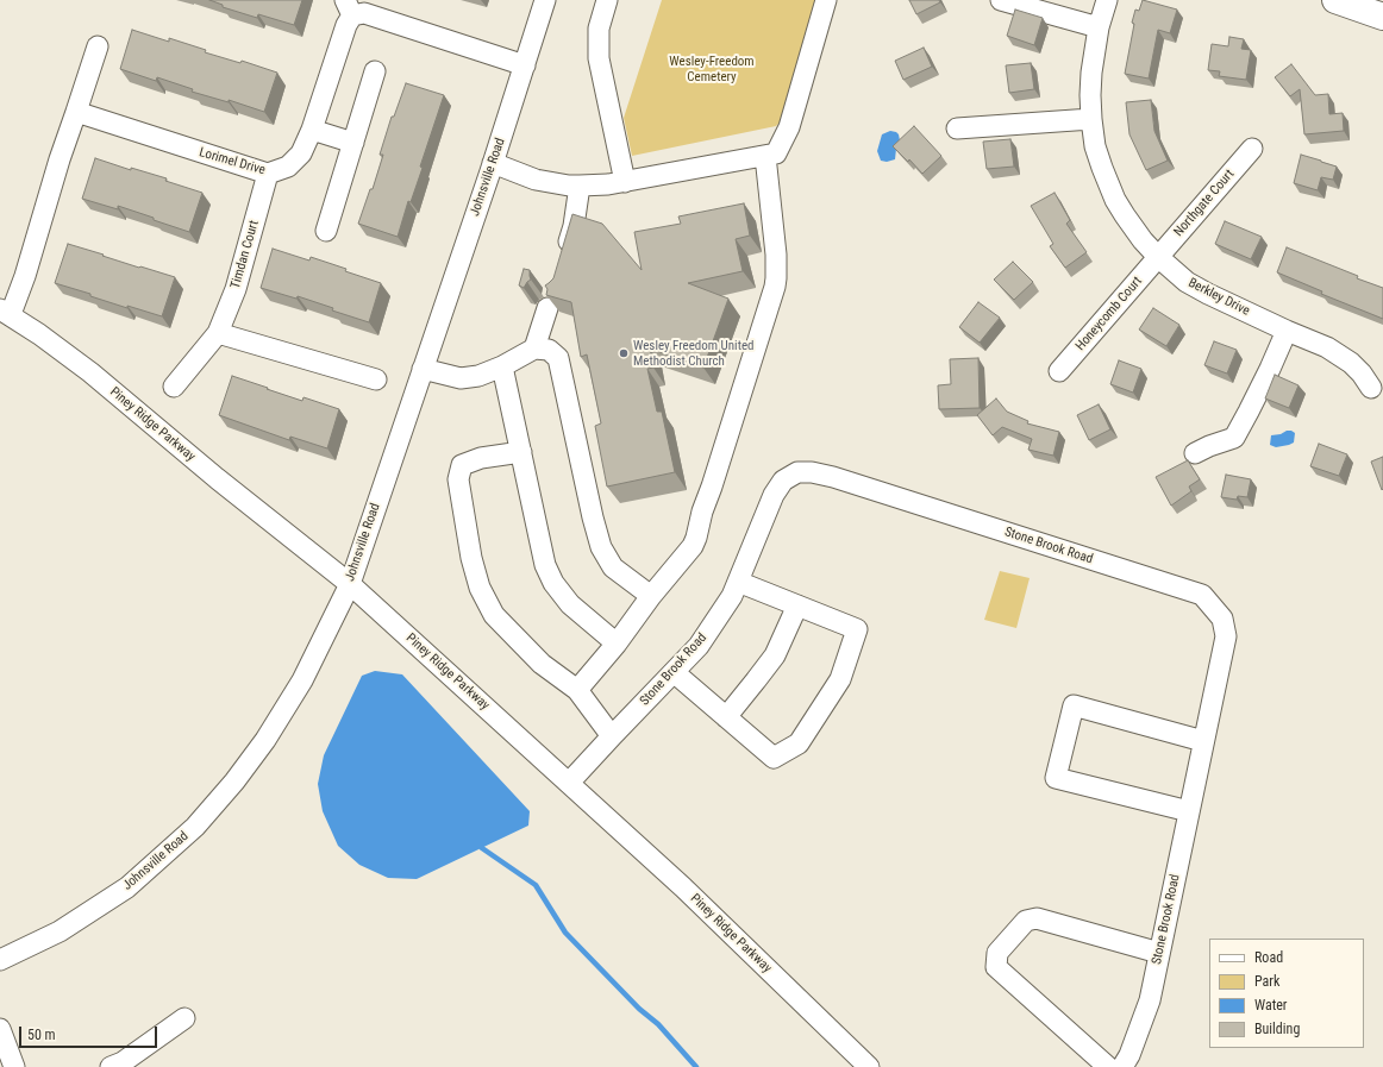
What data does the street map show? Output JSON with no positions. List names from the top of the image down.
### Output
{
  "streets": {
    "street": [
      "Lorimel Drive",
      "Johnsville Road",
      "Northgate Court",
      "Timdan Court",
      "Berkley Drive",
      "Honeycomb Court",
      "Piney Ridge Parkway",
      "Stone Brook Road"
    ]
  },
  "crossings": [
    ["Lorimel Drive", "Johnsville Road"],
    ["Lorimel Drive", "Timdan Court"],
    ["Johnsville Road", "Piney Ridge Parkway"],
    ["Northgate Court", "Berkley Drive"],
    ["Northgate Court", "Honeycomb Court"],
    ["Berkley Drive", "Honeycomb Court"],
    ["Piney Ridge Parkway", "Stone Brook Road"]
  ],
  "parks": ["Wesley-Freedom Cemetery"],
  "places": ["Wesley Freedom United Methodist Church"],
  "legend": [
    "Road",
    "Park",
    "Water",
    "Building"
  ],
  "scale_bar": "50 m"
}
